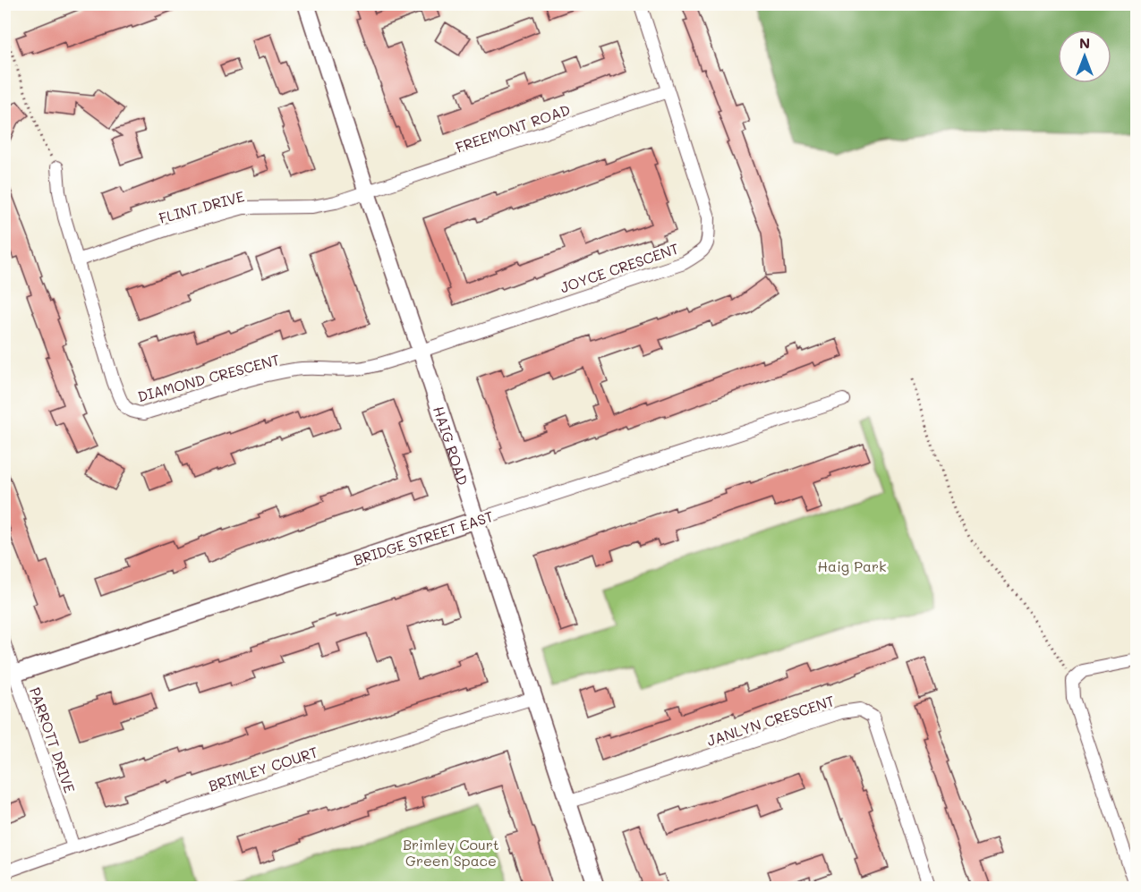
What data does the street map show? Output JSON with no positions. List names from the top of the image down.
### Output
{
  "streets": {
    "street": [
      "FREEMONT ROAD",
      "FLINT DRIVE",
      "JOYCE CRESCENT",
      "DIAMOND CRESCENT",
      "HAIG ROAD",
      "BRIDGE STREET EAST",
      "JANLYN CRESCENT",
      "PARROTT DRIVE",
      "BRIMLEY COURT"
    ]
  },
  "crossings": [
    ["FREEMONT ROAD", "FLINT DRIVE"],
    ["FREEMONT ROAD", "JOYCE CRESCENT"],
    ["FREEMONT ROAD", "HAIG ROAD"],
    ["FLINT DRIVE", "DIAMOND CRESCENT"],
    ["FLINT DRIVE", "HAIG ROAD"],
    ["JOYCE CRESCENT", "DIAMOND CRESCENT"],
    ["JOYCE CRESCENT", "HAIG ROAD"],
    ["DIAMOND CRESCENT", "HAIG ROAD"],
    ["HAIG ROAD", "BRIDGE STREET EAST"],
    ["HAIG ROAD", "JANLYN CRESCENT"],
    ["HAIG ROAD", "BRIMLEY COURT"],
    ["BRIDGE STREET EAST", "PARROTT DRIVE"],
    ["PARROTT DRIVE", "BRIMLEY COURT"]
  ],
  "parks": ["Haig Park", "Brimley Court Green Space"],
  "north": "top"
}
